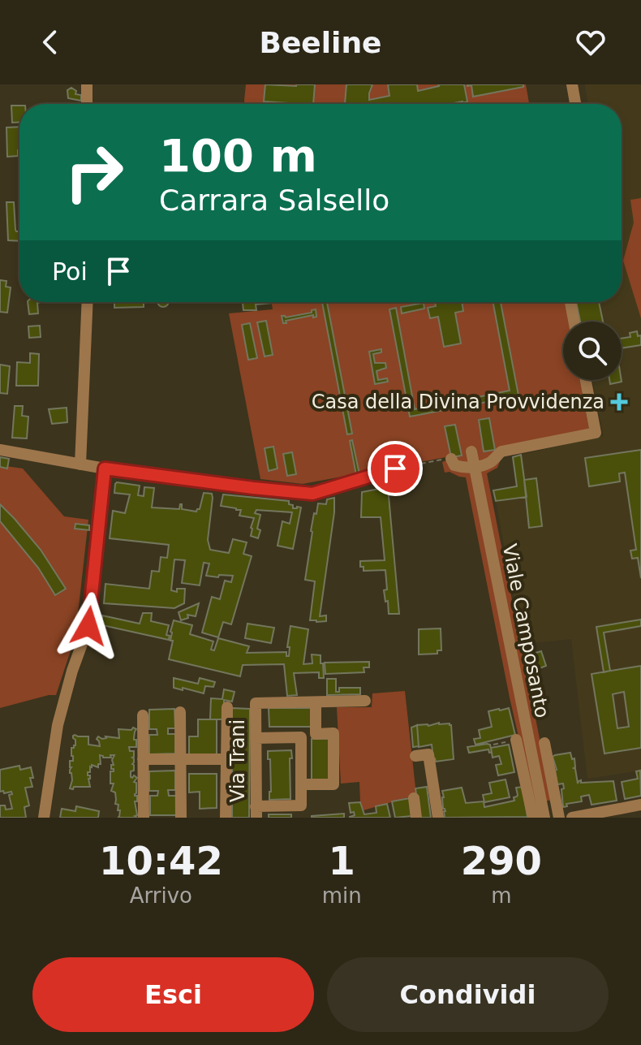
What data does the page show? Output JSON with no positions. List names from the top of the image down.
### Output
{
  "streets": {
    "street": ["Viale Camposanto", "Via Trani"]
  },
  "places": {
    "health": ["Casa della Divina Provvidenza"]
  },
  "page": {
    "header": "Beeline",
    "turn": ["100 m", "Carrara Salsello"],
    "then": "Poi",
    "eta": [
      "10:42",
      "Arrivo",
      "1",
      "min",
      "290",
      "m"
    ],
    "buttons": ["Esci", "Condividi"]
  }
}
